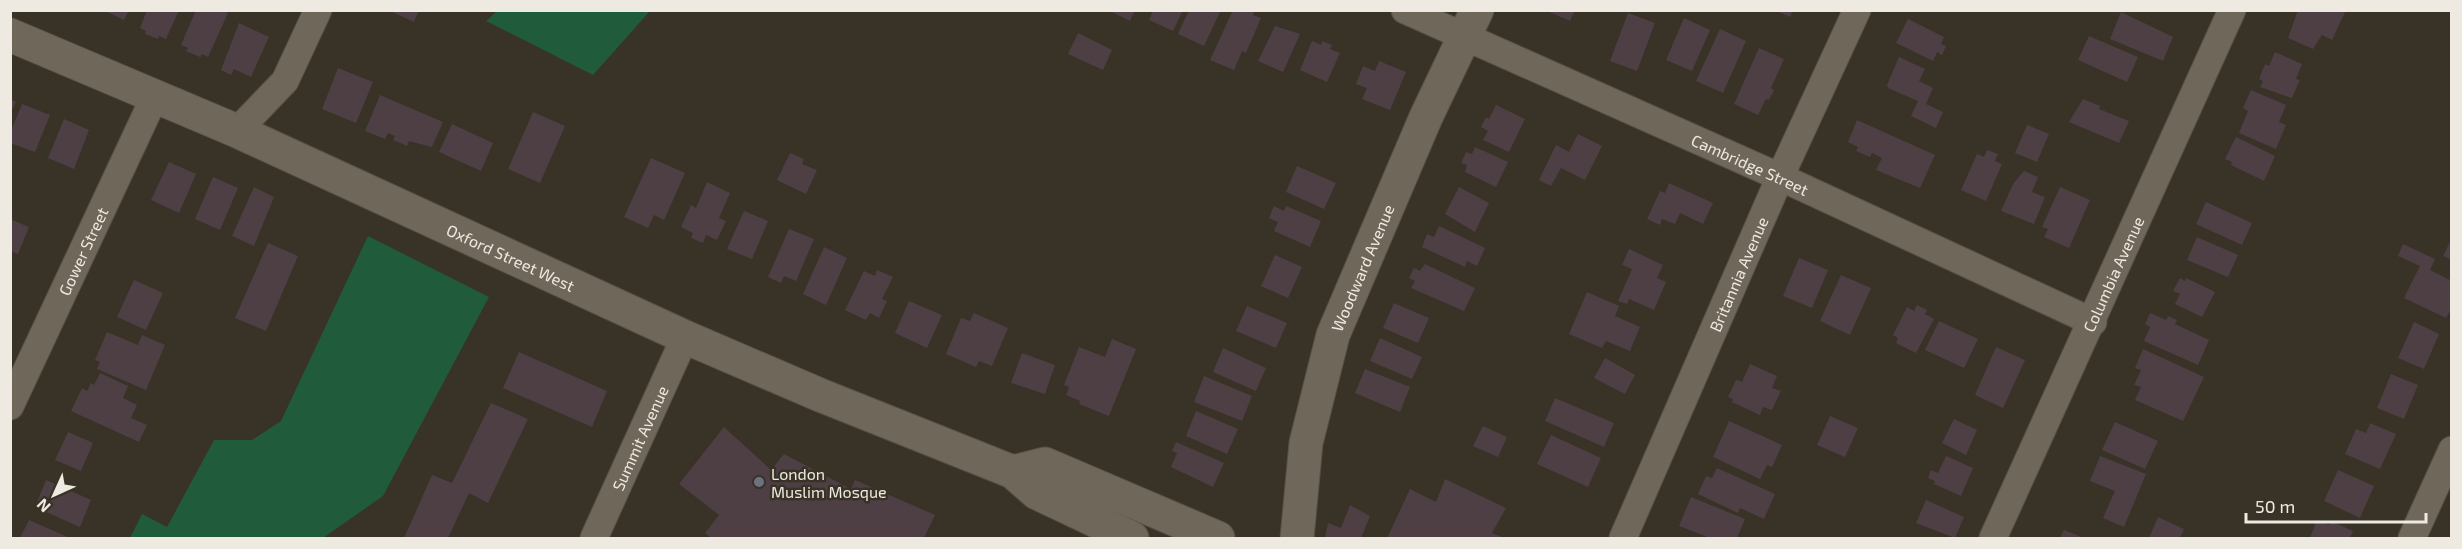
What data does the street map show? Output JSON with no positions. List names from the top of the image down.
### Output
{
  "streets": {
    "main road": ["Oxford Street West", "Woodward Avenue"],
    "street": [
      "Cambridge Street",
      "Gower Street",
      "Britannia Avenue",
      "Columbia Avenue",
      "Summit Avenue"
    ]
  },
  "crossings": [
    ["Cambridge Street", "Woodward Avenue"],
    ["Cambridge Street", "Britannia Avenue"],
    ["Cambridge Street", "Columbia Avenue"],
    ["Gower Street", "Oxford Street West"],
    ["Oxford Street West", "Summit Avenue"]
  ],
  "places": ["London Muslim Mosque"],
  "scale_bar": "50 m",
  "north": "bottom left"
}
